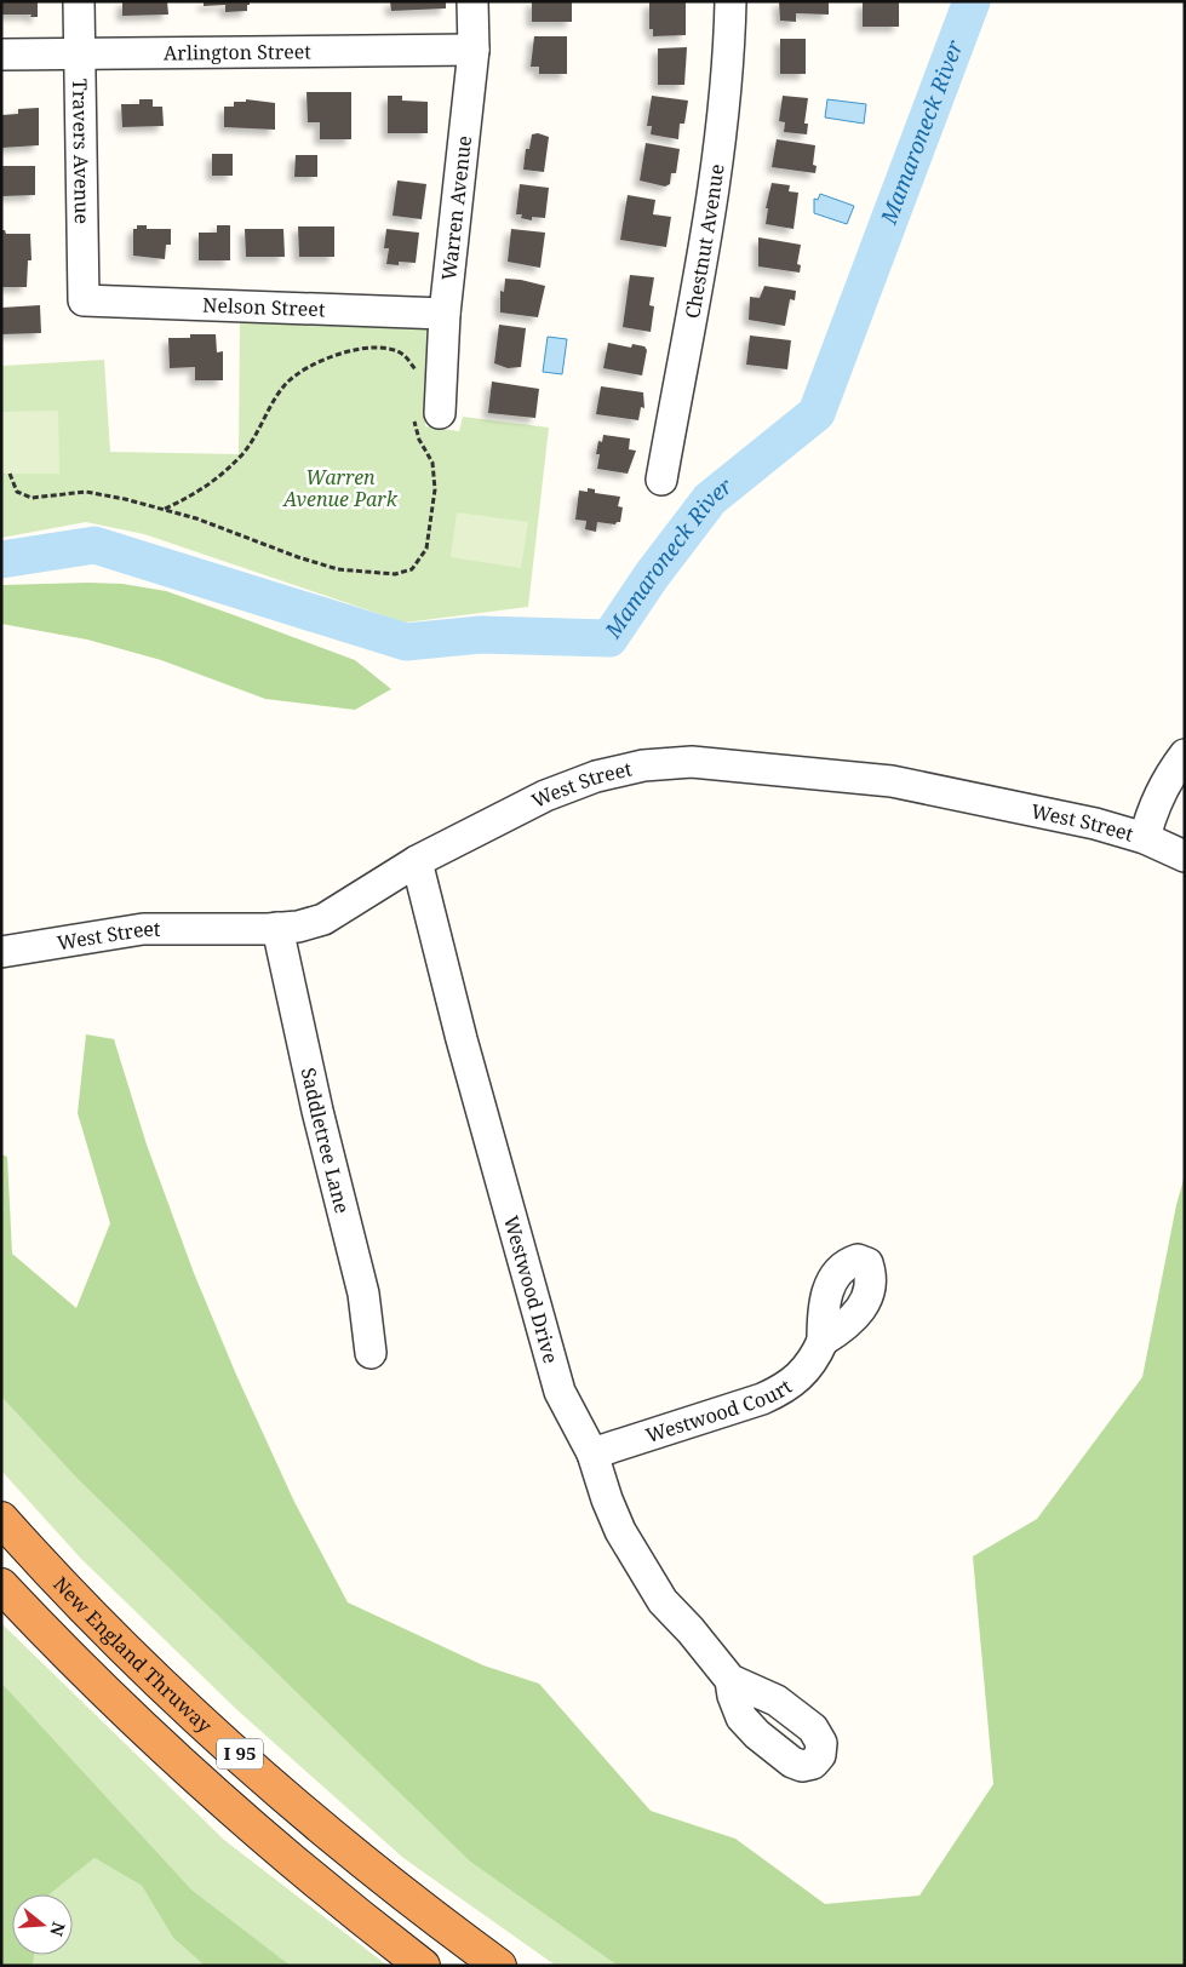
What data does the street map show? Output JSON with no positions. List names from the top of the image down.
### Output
{
  "streets": {
    "highway": ["New England Thruway", "I 95"],
    "street": [
      "Arlington Street",
      "Travers Avenue",
      "Warren Avenue",
      "Chestnut Avenue",
      "Nelson Street",
      "West Street",
      "Saddletree Lane",
      "Westwood Drive",
      "Westwood Court"
    ]
  },
  "crossings": [
    ["Arlington Street", "Travers Avenue"],
    ["Arlington Street", "Warren Avenue"],
    ["Travers Avenue", "Nelson Street"],
    ["Warren Avenue", "Nelson Street"],
    ["West Street", "Saddletree Lane"],
    ["West Street", "Westwood Drive"],
    ["Westwood Drive", "Westwood Court"]
  ],
  "water": ["Mamaroneck River"],
  "parks": ["Warren Avenue Park"],
  "north": "right"
}
